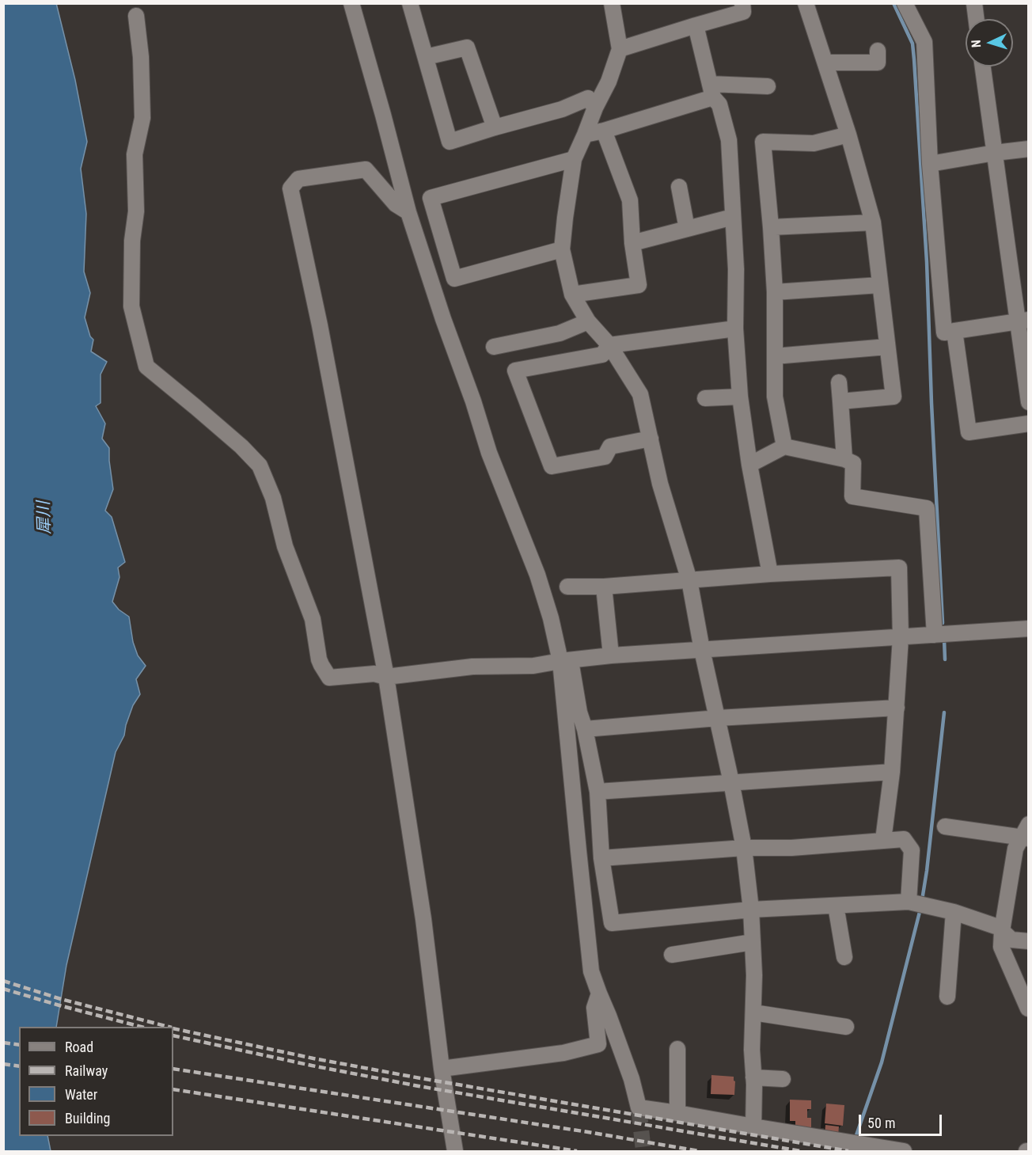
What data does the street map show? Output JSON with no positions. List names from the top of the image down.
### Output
{
  "water": ["犀川"],
  "legend": [
    "Road",
    "Railway",
    "Water",
    "Building"
  ],
  "scale_bar": "50 m",
  "north": "left"
}
